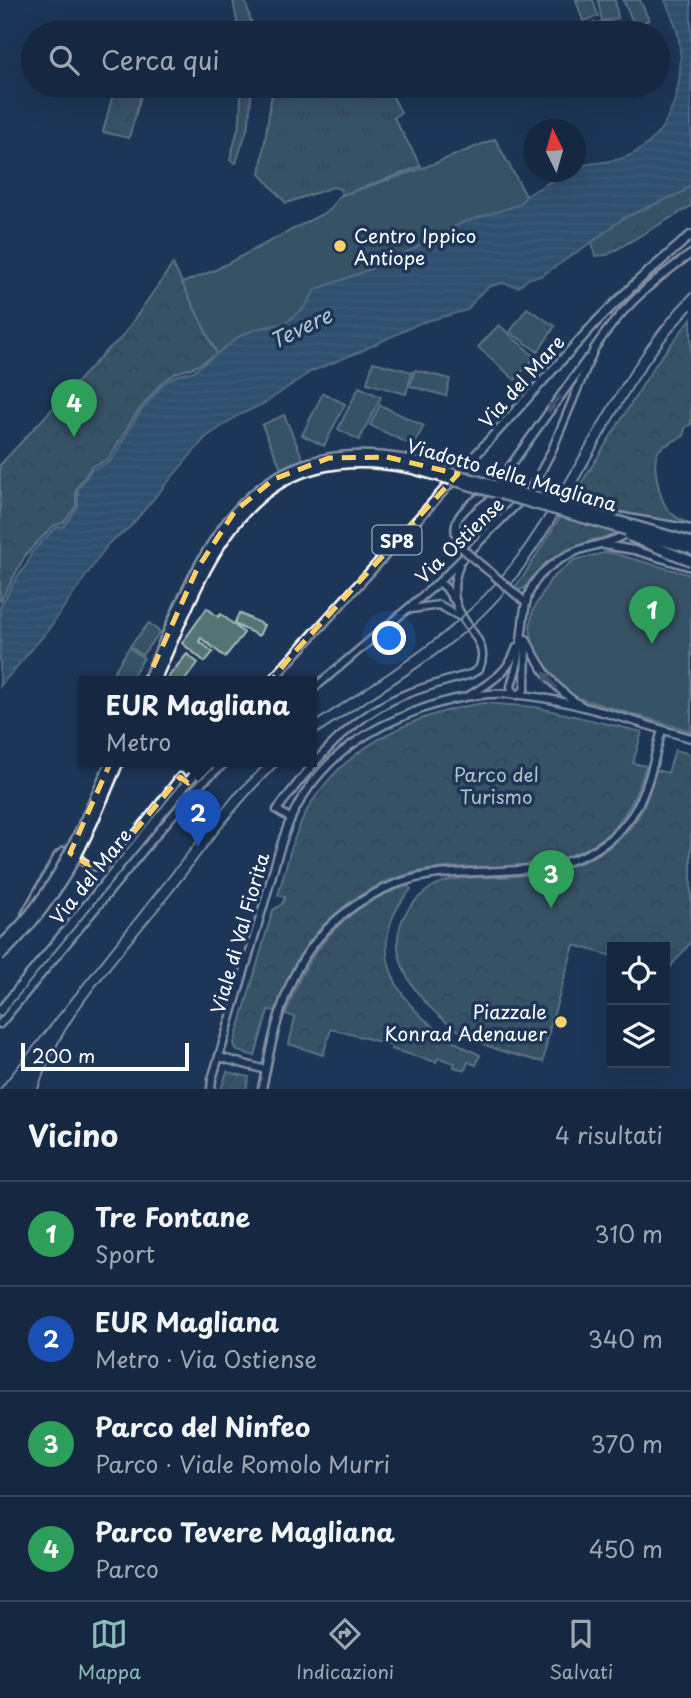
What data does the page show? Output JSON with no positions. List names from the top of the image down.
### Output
{
  "streets": {
    "highway": ["Viadotto della Magliana"],
    "main road": [
      "Via del Mare",
      "SP8",
      "Via Ostiense",
      "Viale di Val Fiorita"
    ]
  },
  "water": ["Tevere"],
  "parks": ["Parco del Turismo"],
  "places": ["Centro Ippico Antiope", "Piazzale Konrad Adenauer"],
  "scale_bar": "200 m",
  "north": "top",
  "page": {
    "search": "Cerca qui",
    "pins": [
      "4",
      "1",
      "2",
      "3"
    ],
    "popup": ["EUR Magliana", "Metro"],
    "scale": "200 m",
    "heading": ["Vicino", "4 risultati"],
    "list": [
      {
        "mark": "1",
        "name": "Tre Fontane",
        "note": "Sport",
        "value": "310 m"
      },
      {
        "mark": "2",
        "name": "EUR Magliana",
        "note": "Metro · Via Ostiense",
        "value": "340 m"
      },
      {
        "mark": "3",
        "name": "Parco del Ninfeo",
        "note": "Parco · Viale Romolo Murri",
        "value": "370 m"
      },
      {
        "mark": "4",
        "name": "Parco Tevere Magliana",
        "note": "Parco",
        "value": "450 m"
      }
    ],
    "nav": ["Mappa", "Indicazioni", "Salvati"]
  }
}
